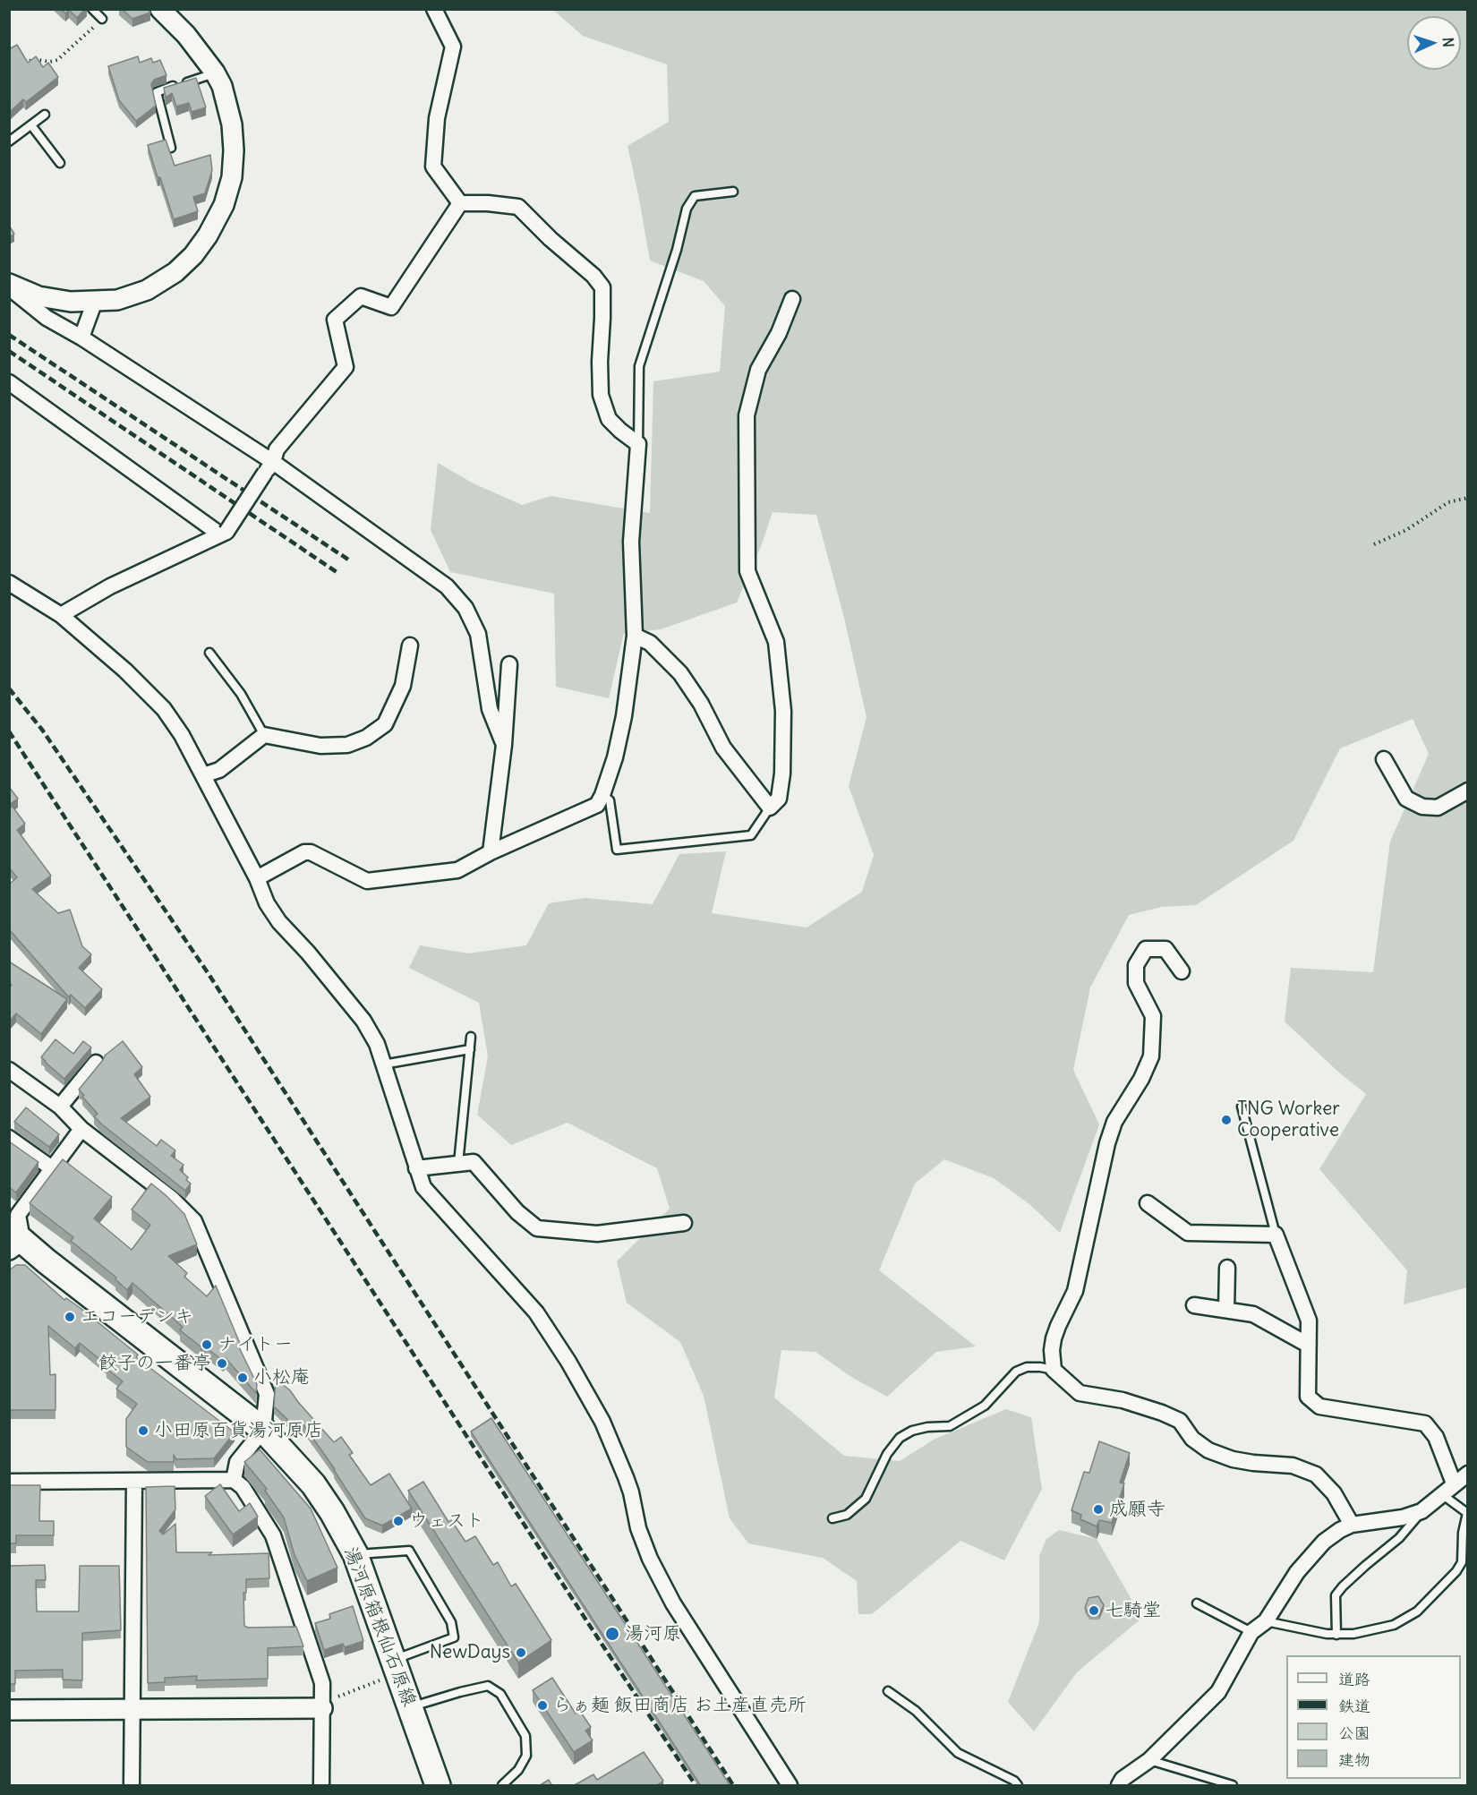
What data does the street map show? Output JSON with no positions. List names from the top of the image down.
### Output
{
  "streets": {
    "main road": ["湯河原箱根仙石原線"]
  },
  "places": [
    "TNG Worker Cooperative",
    "エコーデンキ",
    "ナイトー",
    "餃子の一番亭",
    "小松庵",
    "小田原百貨湯河原店",
    "成願寺",
    "ウェスト",
    "七騎堂",
    "湯河原",
    "NewDays",
    "らぁ麺 飯田商店 お土産直売所"
  ],
  "legend": [
    "道路",
    "鉄道",
    "公園",
    "建物"
  ],
  "north": "right"
}
